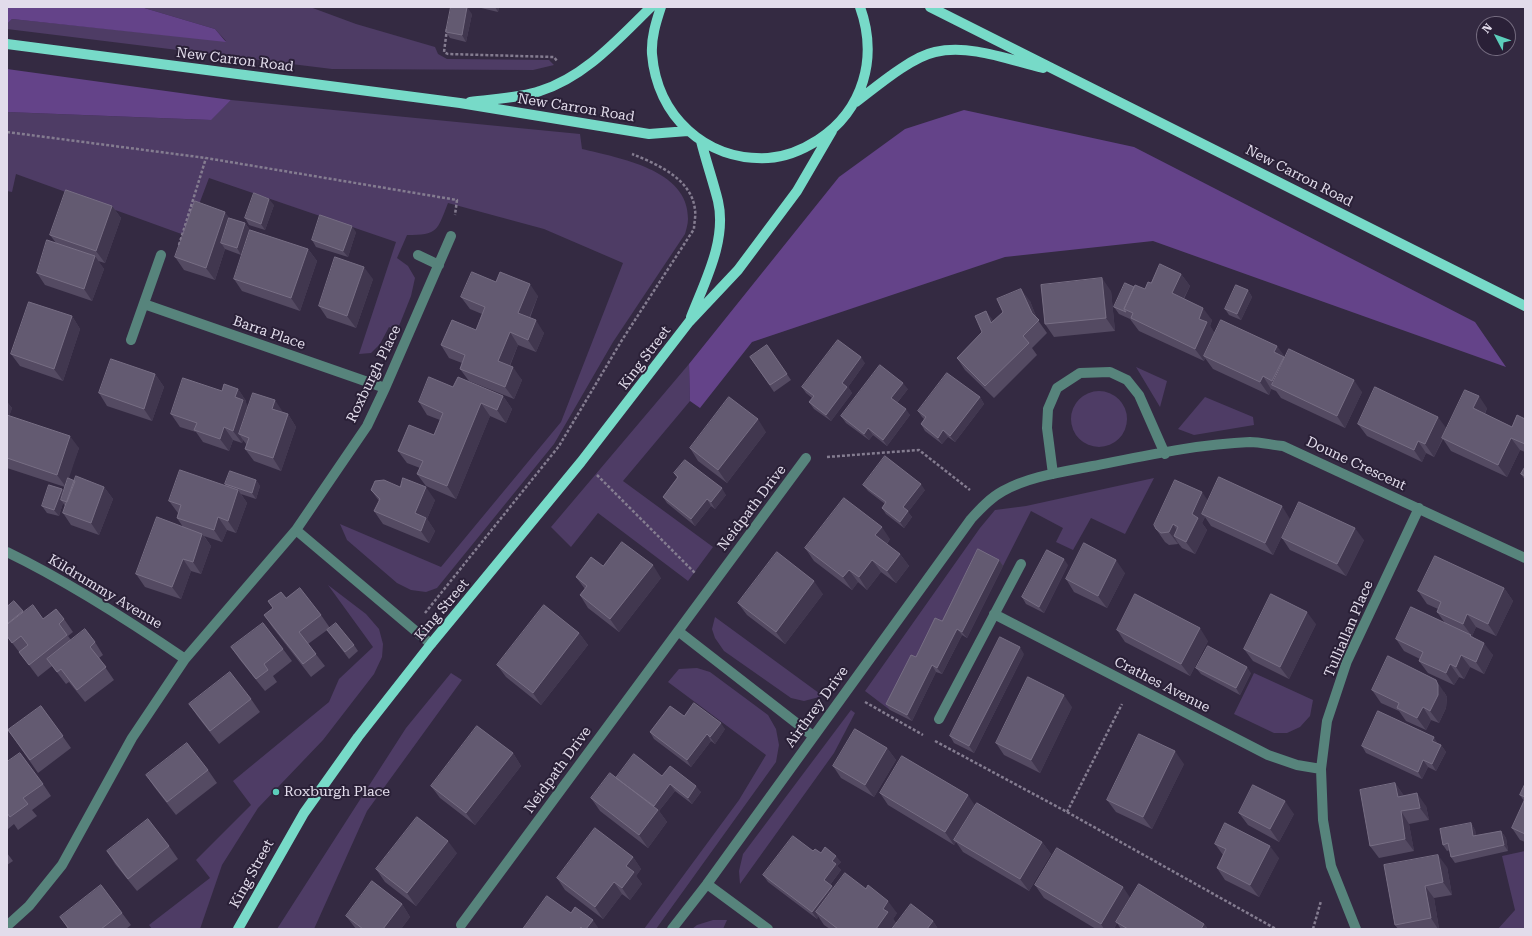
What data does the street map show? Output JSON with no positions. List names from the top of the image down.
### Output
{
  "streets": {
    "main road": ["New Carron Road", "King Street"],
    "street": [
      "Barra Place",
      "Roxburgh Place",
      "Doune Crescent",
      "Neidpath Drive",
      "Kildrummy Avenue",
      "Tulliallan Place",
      "Crathes Avenue",
      "Airthrey Drive"
    ]
  },
  "crossings": [
    ["Barra Place", "Roxburgh Place"],
    ["Roxburgh Place", "Kildrummy Avenue"],
    ["Doune Crescent", "Tulliallan Place"],
    ["Doune Crescent", "Airthrey Drive"],
    ["Tulliallan Place", "Crathes Avenue"]
  ],
  "places": ["Roxburgh Place"],
  "north": "top left"
}
